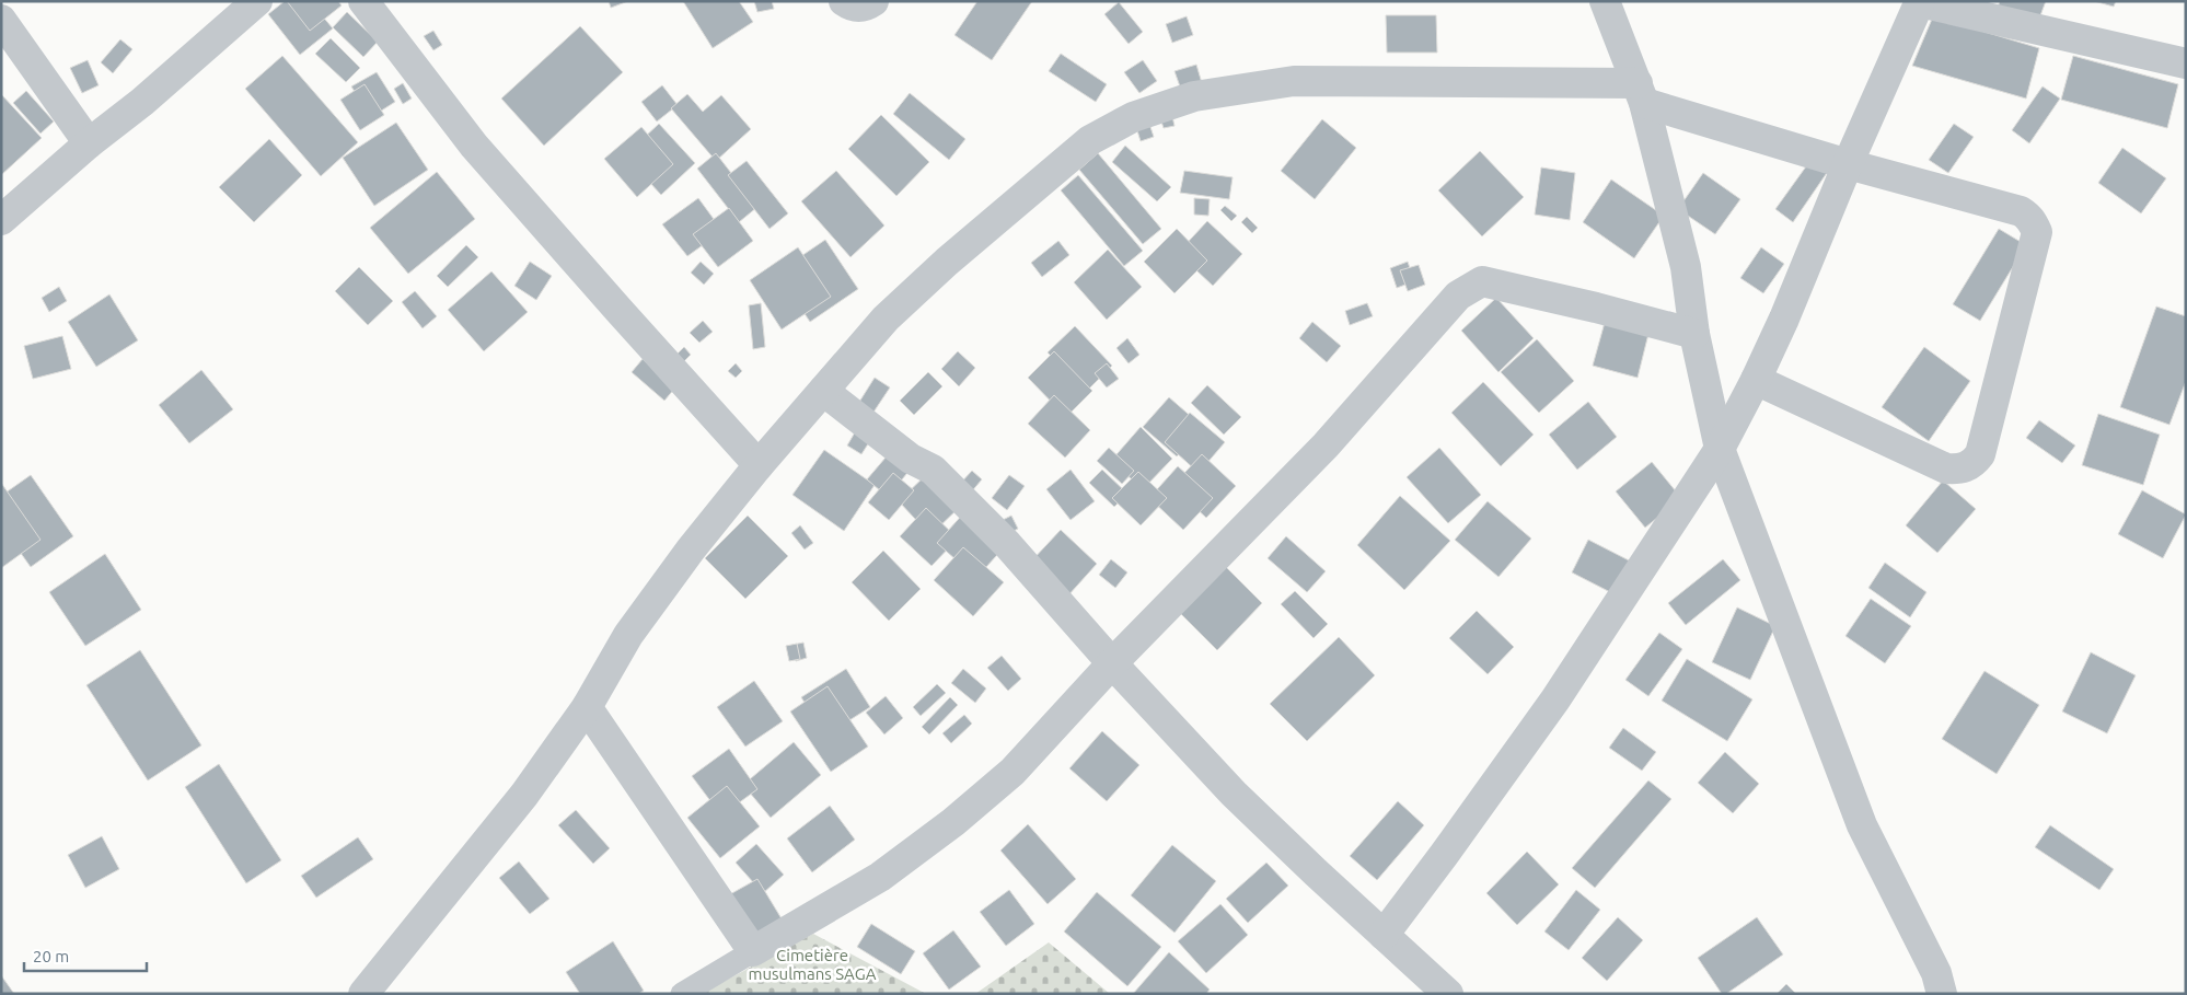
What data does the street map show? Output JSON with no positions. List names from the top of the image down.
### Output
{
  "parks": ["Cimetière musulmans SAGA"],
  "scale_bar": "20 m"
}
